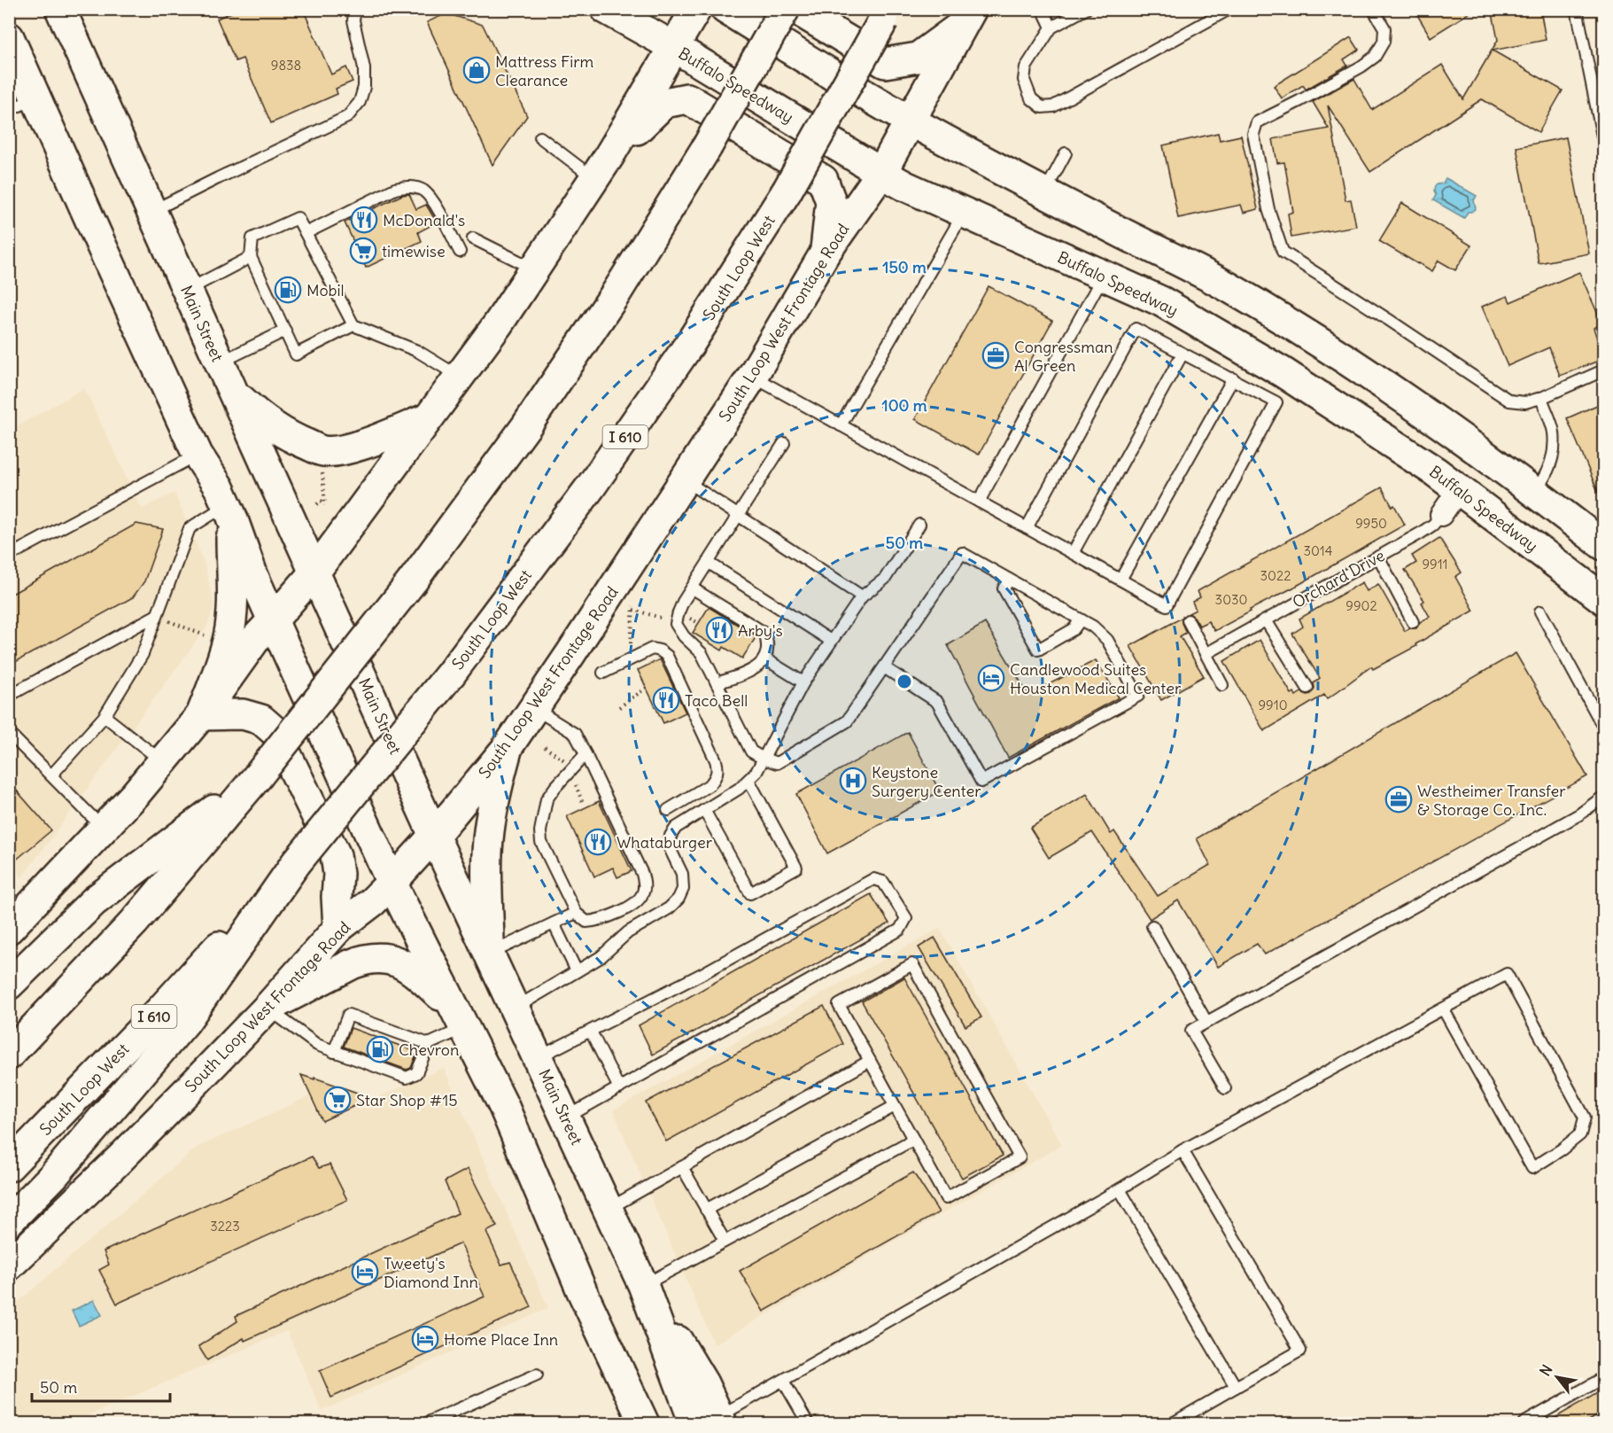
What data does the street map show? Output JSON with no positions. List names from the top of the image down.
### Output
{
  "streets": {
    "main road": [
      "Buffalo Speedway",
      "South Loop West",
      "South Loop West Frontage Road",
      "Main Street",
      "I 610"
    ],
    "street": ["Orchard Drive"]
  },
  "crossings": [
    ["Buffalo Speedway", "South Loop West Frontage Road"],
    ["Buffalo Speedway", "Orchard Drive"],
    ["South Loop West Frontage Road", "Main Street"]
  ],
  "places": {
    "shop": ["Mattress Firm Clearance"],
    "restaurant": [
      "McDonald's",
      "Arby's",
      "Taco Bell",
      "Whataburger"
    ],
    "supermarket": ["timewise", "Star Shop #15"],
    "fuel station": ["Mobil", "Chevron"],
    "office": ["Congressman Al Green", "Westheimer Transfer & Storage Co. Inc."],
    "hotel": ["Candlewood Suites Houston Medical Center", "Tweety's Diamond Inn", "Home Place Inn"],
    "hospital": ["Keystone Surgery Center"]
  },
  "house_numbers": [
    "9838",
    "9950",
    "3014",
    "9911",
    "3022",
    "3030",
    "9902",
    "9910",
    "3223"
  ],
  "scale_bar": "50 m",
  "north": "top left",
  "rings": ["150 m", "100 m", "50 m"]
}
